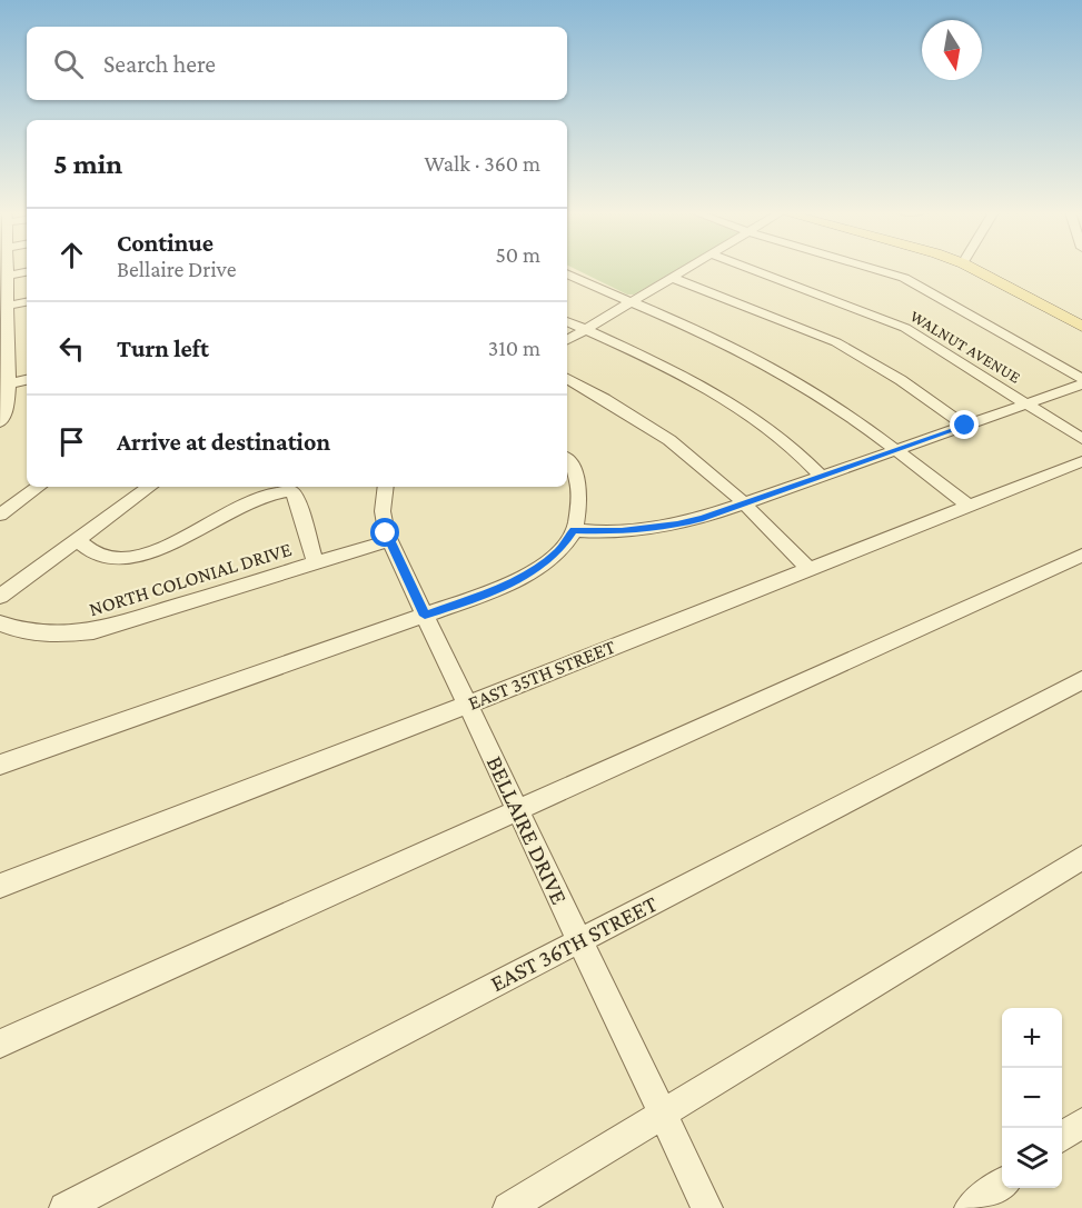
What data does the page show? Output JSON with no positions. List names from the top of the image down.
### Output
{
  "streets": {
    "street": [
      "WALNUT AVENUE",
      "NORTH COLONIAL DRIVE",
      "EAST 35TH STREET",
      "BELLAIRE DRIVE",
      "EAST 36TH STREET"
    ]
  },
  "crossings": [
    ["NORTH COLONIAL DRIVE", "BELLAIRE DRIVE"],
    ["EAST 35TH STREET", "BELLAIRE DRIVE"],
    ["BELLAIRE DRIVE", "EAST 36TH STREET"]
  ],
  "north": "bottom",
  "page": {
    "search": "Search here",
    "heading": ["5 min", "Walk · 360 m"],
    "list": [
      ["Continue", "Bellaire Drive", "50 m"],
      ["Turn left", "310 m"],
      "Arrive at destination"
    ],
    "map_buttons": ["+", "−"]
  }
}
